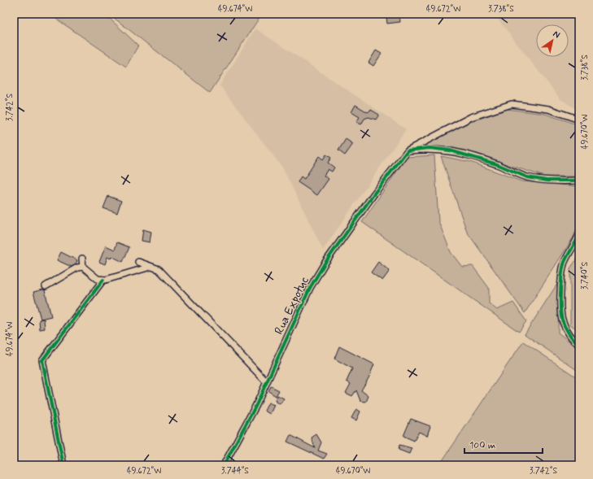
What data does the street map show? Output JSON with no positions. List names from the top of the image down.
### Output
{
  "streets": {
    "street": ["Rua Expotuc"]
  },
  "scale_bar": "100 m",
  "north": "top right",
  "coordinates": [
    "49.674°W",
    "49.672°W",
    "3.738°S",
    "3.742°S",
    "49.670°W",
    "3.740°S",
    "3.744°S"
  ]
}
